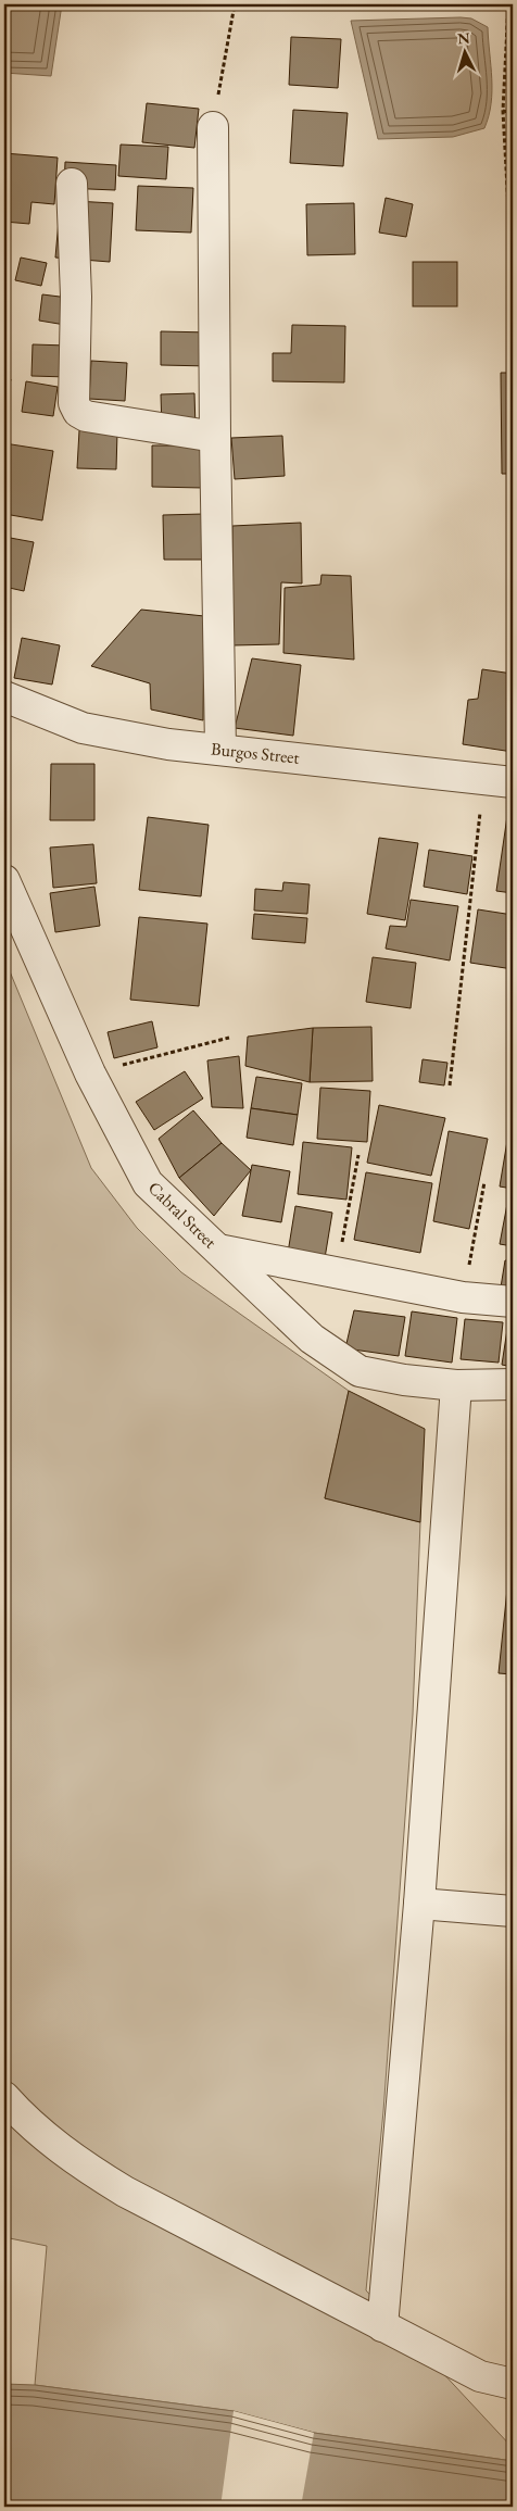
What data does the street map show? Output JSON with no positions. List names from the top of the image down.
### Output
{
  "streets": {
    "street": ["Burgos Street", "Cabral Street"]
  },
  "north": "top"
}
